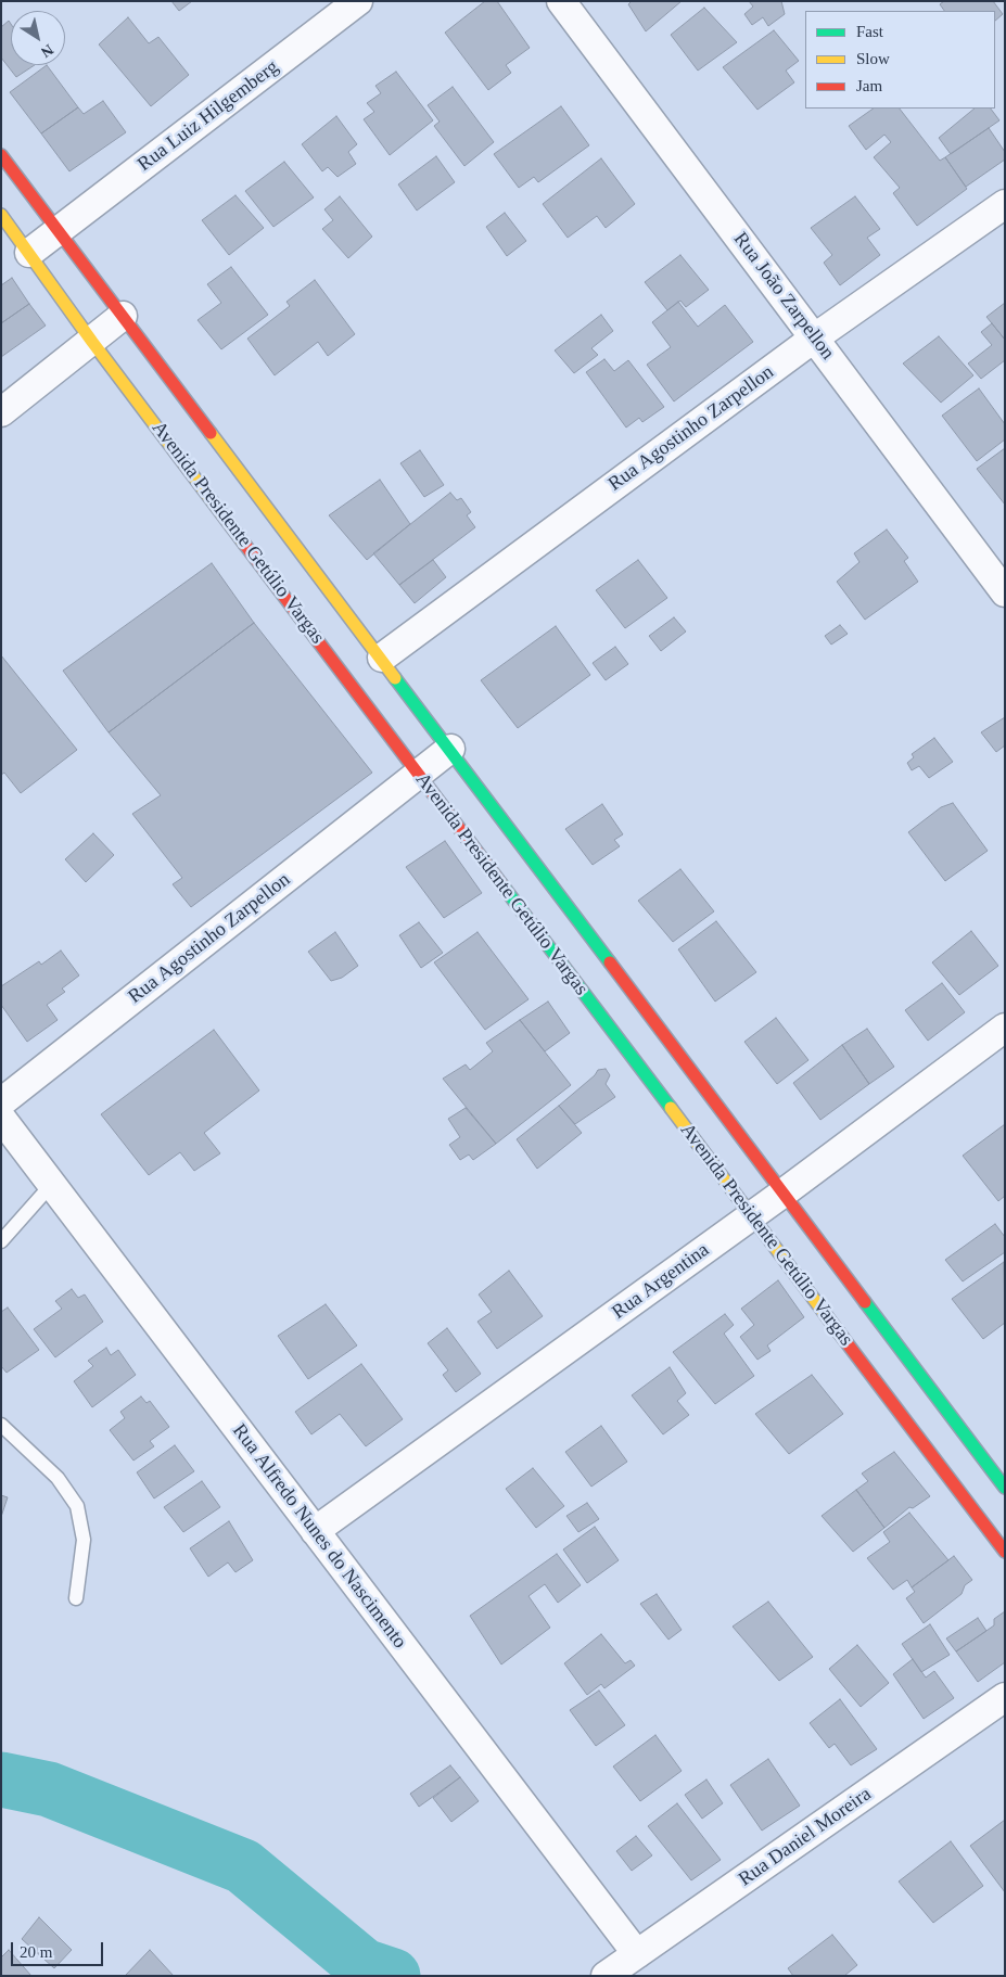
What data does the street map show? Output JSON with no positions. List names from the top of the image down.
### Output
{
  "streets": {
    "main road": ["Avenida Presidente Getúlio Vargas"],
    "street": [
      "Rua Luiz Hilgemberg",
      "Rua João Zarpellon",
      "Rua Agostinho Zarpellon",
      "Rua Argentina",
      "Rua Alfredo Nunes do Nascimento",
      "Rua Daniel Moreira"
    ]
  },
  "crossings": [
    ["Rua Luiz Hilgemberg", "Avenida Presidente Getúlio Vargas"],
    ["Rua João Zarpellon", "Rua Agostinho Zarpellon"],
    ["Rua Agostinho Zarpellon", "Avenida Presidente Getúlio Vargas"],
    ["Avenida Presidente Getúlio Vargas", "Rua Argentina"],
    ["Rua Argentina", "Rua Alfredo Nunes do Nascimento"],
    ["Rua Alfredo Nunes do Nascimento", "Rua Daniel Moreira"]
  ],
  "legend": ["Fast", "Slow", "Jam"],
  "scale_bar": "20 m",
  "north": "bottom right"
}
